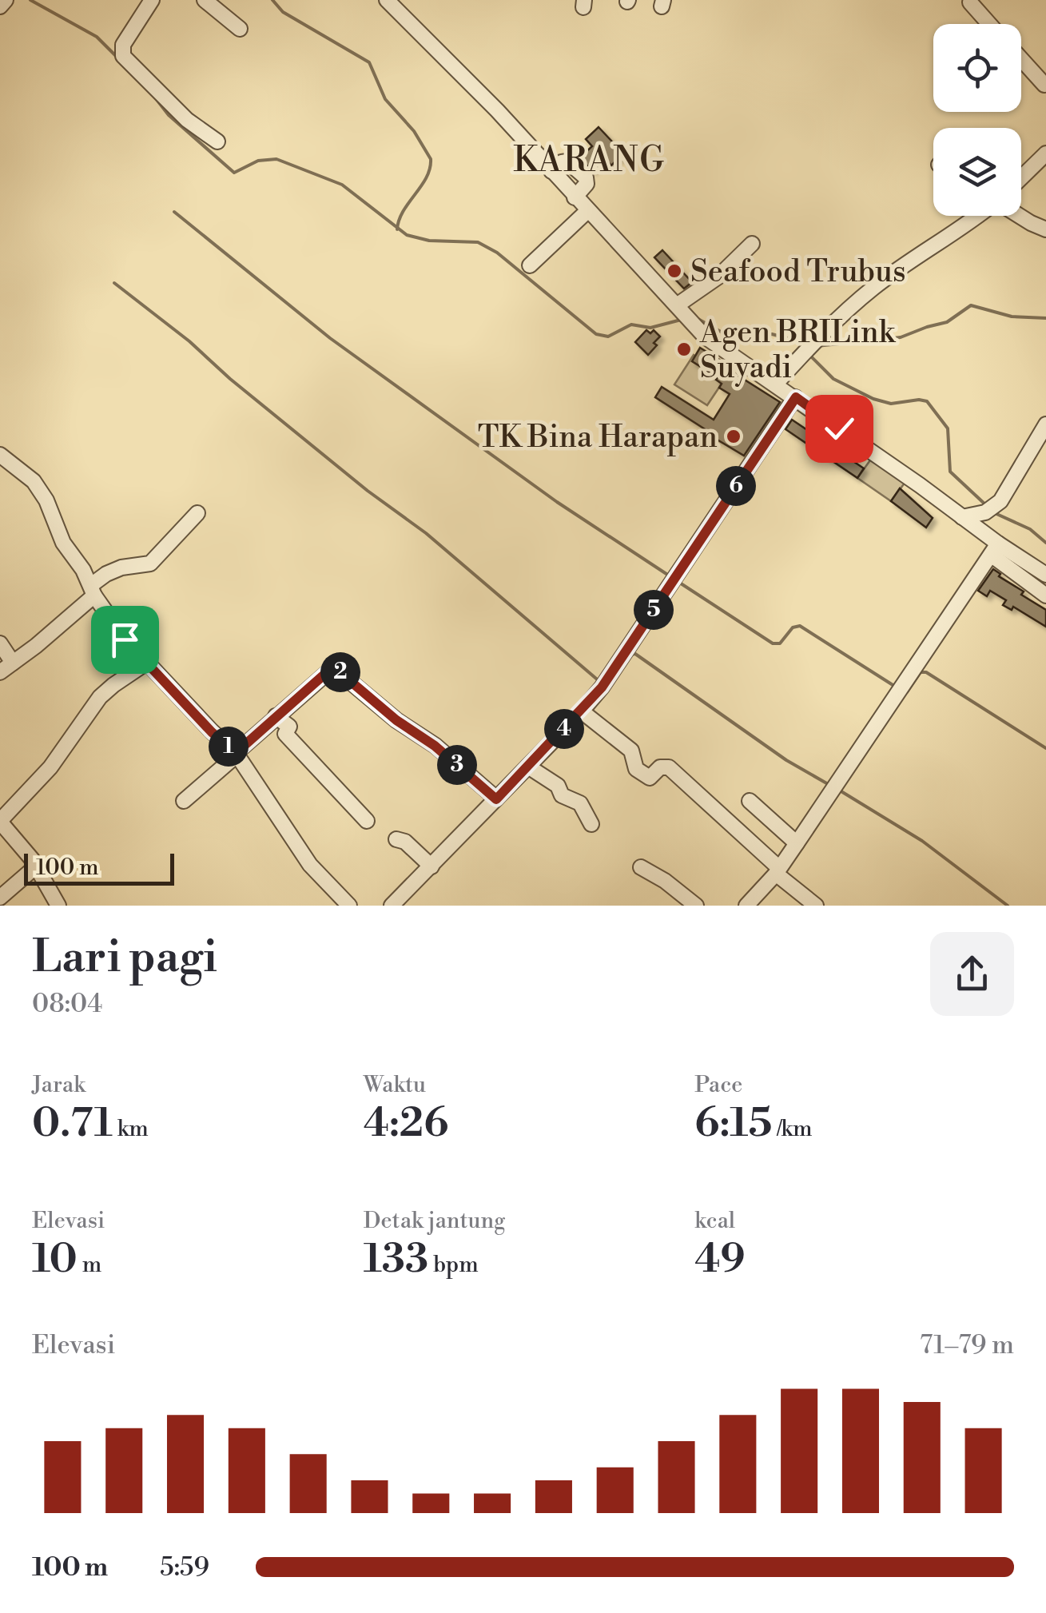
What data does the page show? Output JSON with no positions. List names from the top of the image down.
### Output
{
  "districts": ["KARANG"],
  "places": ["Seafood Trubus", "Agen BRILink Suyadi", "TK Bina Harapan"],
  "scale_bar": "100 m",
  "page": {
    "pins": [
      "6",
      "5",
      "2",
      "4",
      "1",
      "3"
    ],
    "scale": "100 m",
    "heading": ["Lari pagi", "08:04"],
    "stats": [
      ["Jarak", "0.71 km"],
      ["Waktu", "4:26"],
      ["Pace", "6:15 /km"],
      ["Elevasi", "10 m"],
      ["Detak jantung", "133 bpm"],
      ["kcal", "49"]
    ],
    "chart": ["Elevasi", "71–79 m"],
    "list": [
      {
        "name": "100 m",
        "note": "5:59"
      }
    ]
  }
}
